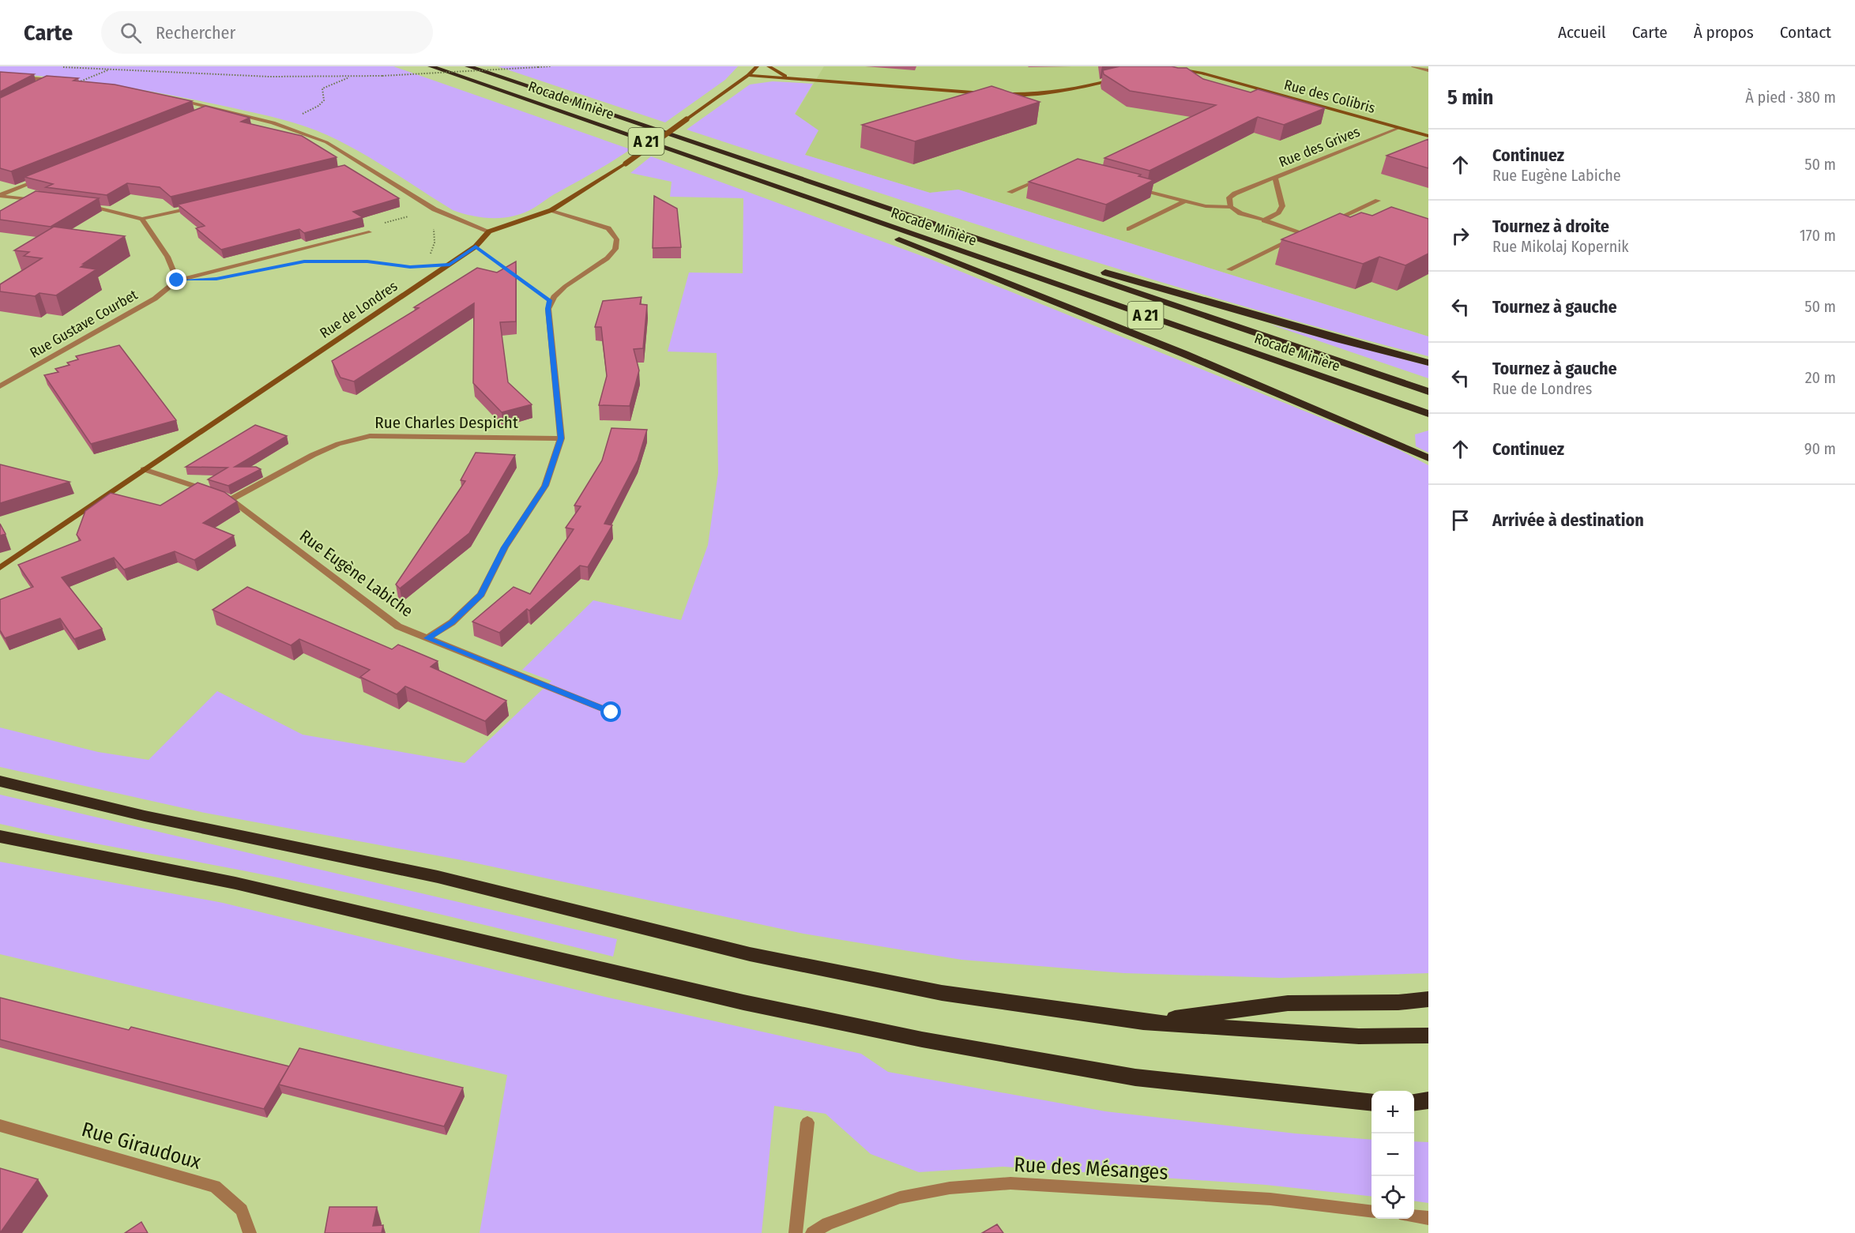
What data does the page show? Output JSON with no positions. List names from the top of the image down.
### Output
{
  "streets": {
    "highway": ["Rocade Minière", "A 21"],
    "street": [
      "Rue des Colibris",
      "Rue des Grives",
      "Rue de Londres",
      "Rue Gustave Courbet",
      "Rue Charles Despicht",
      "Rue Eugène Labiche",
      "Rue Giraudoux",
      "Rue des Mésanges"
    ]
  },
  "crossings": [
    ["Rue des Colibris", "Rue des Grives"],
    ["Rue de Londres", "Rue Eugène Labiche"],
    ["Rue Charles Despicht", "Rue Eugène Labiche"]
  ],
  "page": {
    "header": "Carte",
    "search": "Rechercher",
    "nav": [
      "Accueil",
      "Carte",
      "À propos",
      "Contact"
    ],
    "heading": ["5 min", "À pied · 380 m"],
    "list": [
      ["Continuez", "Rue Eugène Labiche", "50 m"],
      ["Tournez à droite", "Rue Mikolaj Kopernik", "170 m"],
      ["Tournez à gauche", "50 m"],
      ["Tournez à gauche", "Rue de Londres", "20 m"],
      ["Continuez", "90 m"],
      "Arrivée à destination"
    ],
    "map_buttons": ["+", "−"]
  }
}
